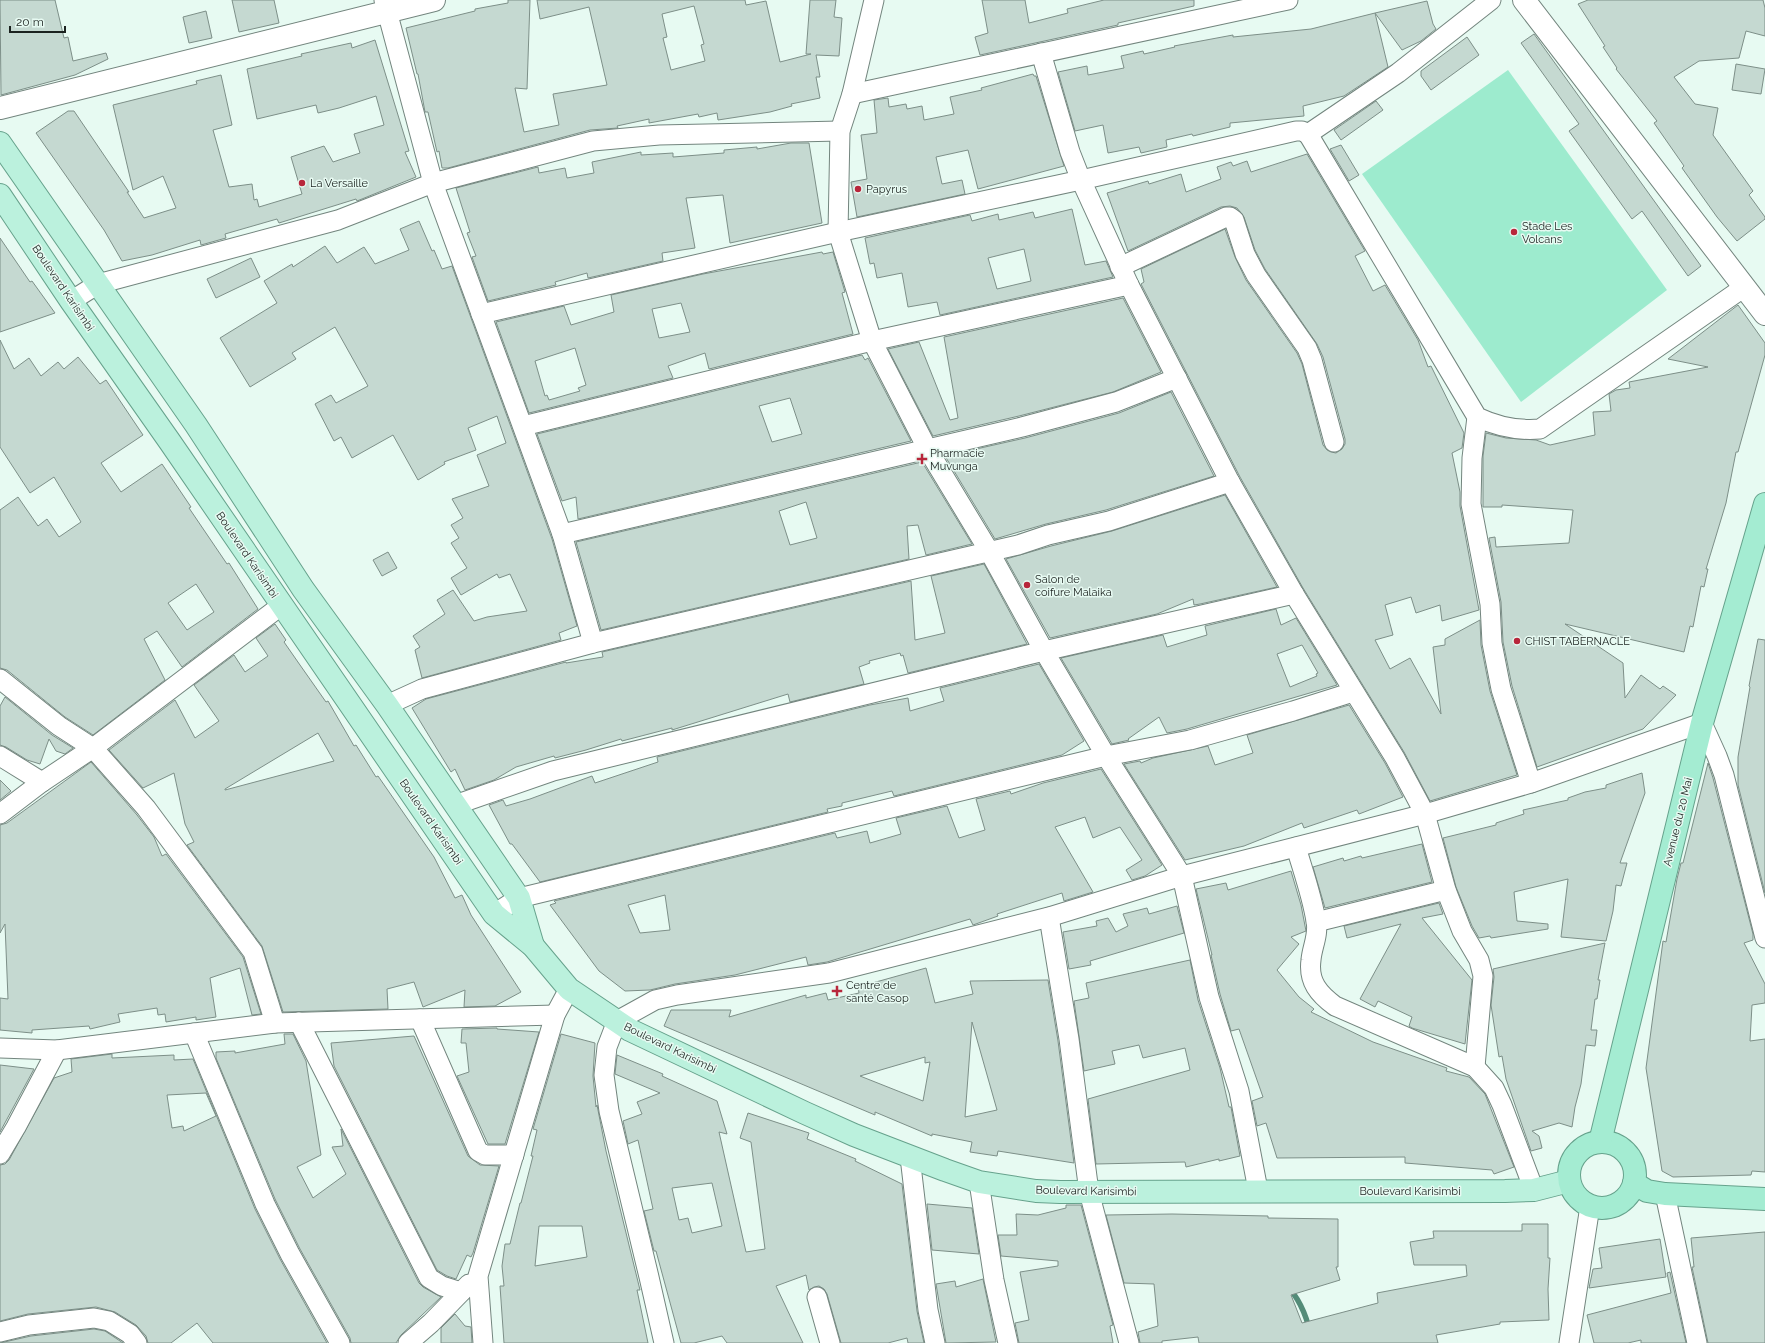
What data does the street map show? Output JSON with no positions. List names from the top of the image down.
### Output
{
  "streets": {
    "highway": ["Avenue du 20 Mai"],
    "main road": ["Boulevard Karisimbi"]
  },
  "crossings": [
    ["Boulevard Karisimbi", "Avenue du 20 Mai"]
  ],
  "places": {
    "other": [
      "La Versaille",
      "Papyrus",
      "Stade Les Volcans",
      "Salon de coifure Malaika",
      "CHIST TABERNACLE"
    ],
    "health": ["Pharmacie Muvunga", "Centre de santé Casop"]
  },
  "scale_bar": "20 m"
}
